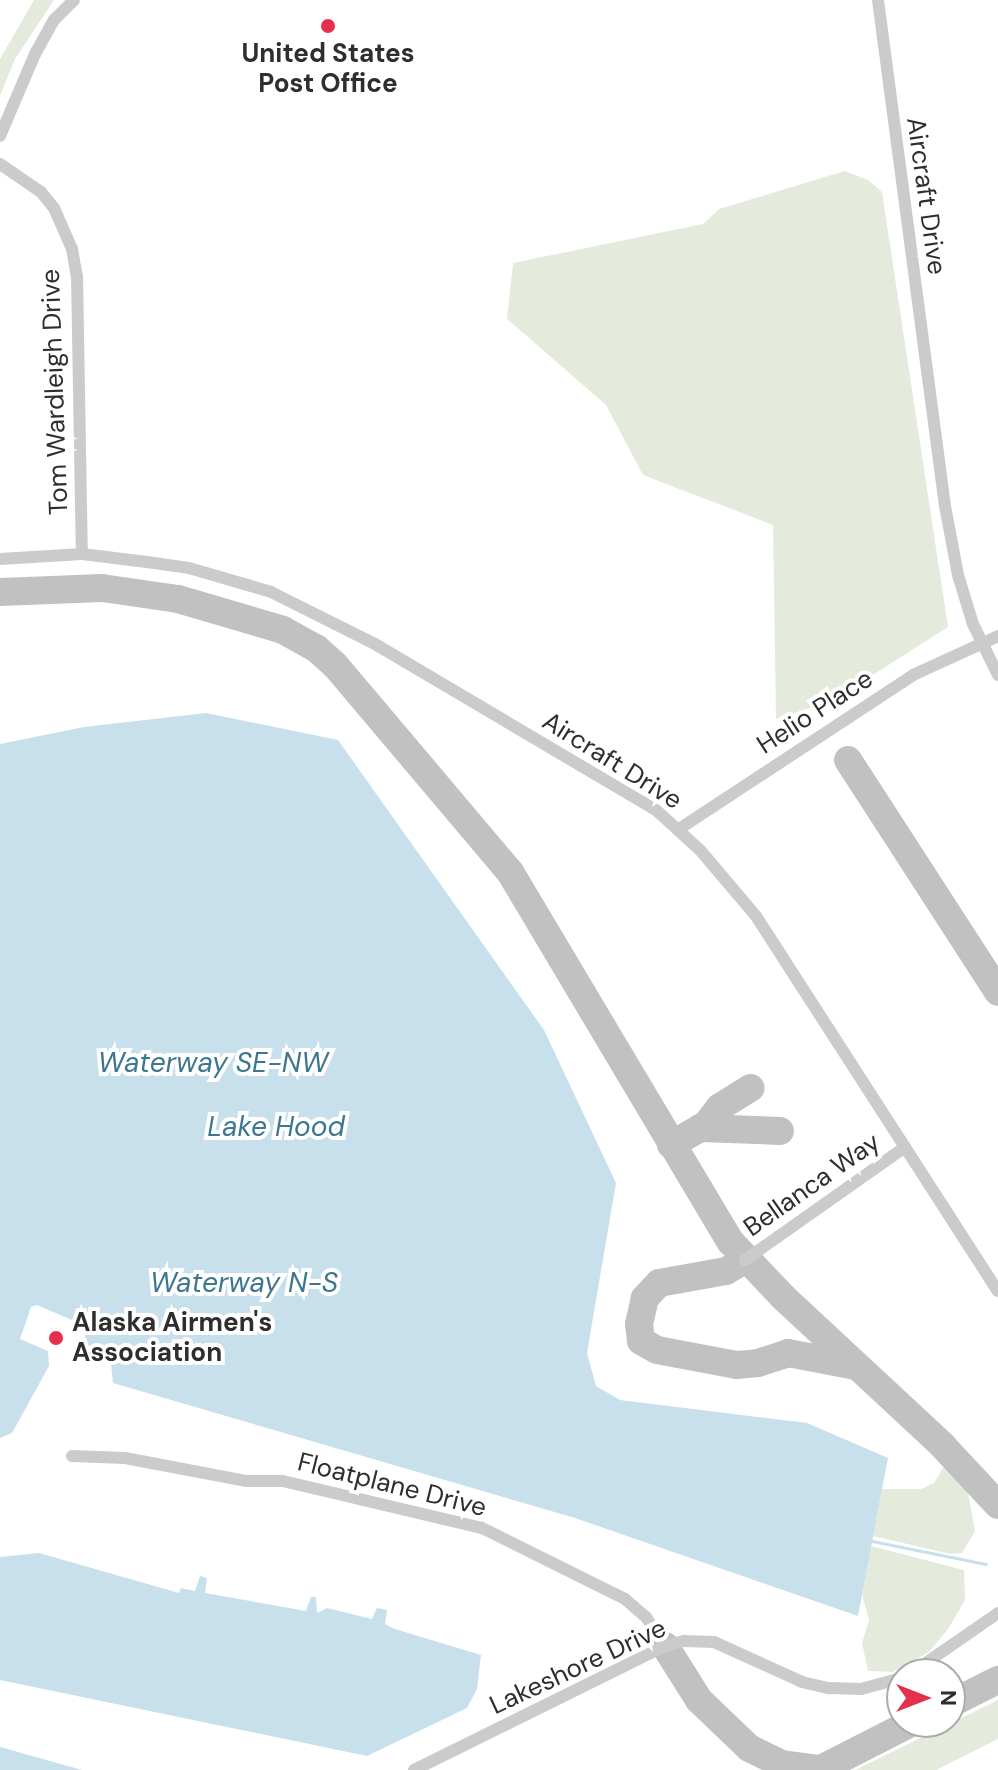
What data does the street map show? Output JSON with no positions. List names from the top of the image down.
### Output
{
  "streets": {
    "street": [
      "Aircraft Drive",
      "Tom Wardleigh Drive",
      "Helio Place",
      "Bellanca Way",
      "Floatplane Drive",
      "Lakeshore Drive"
    ]
  },
  "crossings": [
    ["Aircraft Drive", "Tom Wardleigh Drive"],
    ["Aircraft Drive", "Helio Place"],
    ["Aircraft Drive", "Bellanca Way"],
    ["Floatplane Drive", "Lakeshore Drive"]
  ],
  "water": ["Waterway SE-NW", "Lake Hood", "Waterway N-S"],
  "places": ["United States Post Office", "Alaska Airmen's Association"],
  "north": "right"
}
